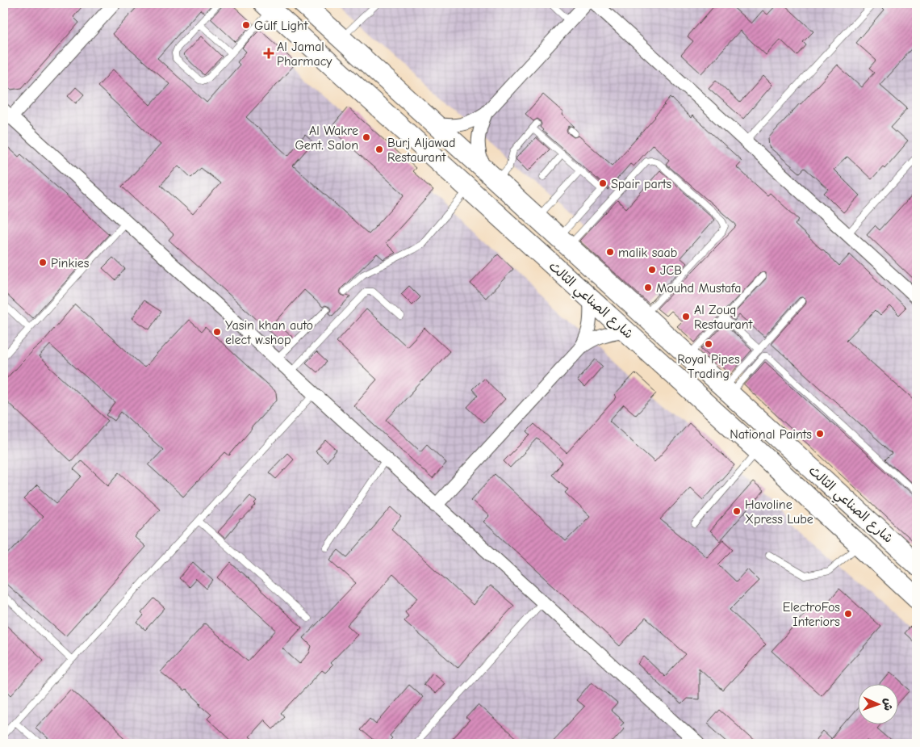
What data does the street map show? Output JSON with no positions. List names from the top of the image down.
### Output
{
  "streets": {
    "main road": ["شارع الصناعي الثالث"]
  },
  "places": {
    "other": [
      "Gulf Light",
      "Al Wakre Gent. Salon",
      "Burj Aljawad Restaurant",
      "Spair parts",
      "malik saab",
      "Pinkies",
      "JCB",
      "Mouhd Mustafa",
      "Al Zouq Restaurant",
      "Yasin khan auto elect w.shop",
      "Royal Pipes Trading",
      "National Paints",
      "Havoline Xpress Lube",
      "ElectroFos Interiors"
    ],
    "health": ["Al Jamal Pharmacy"]
  },
  "north": "right"
}
